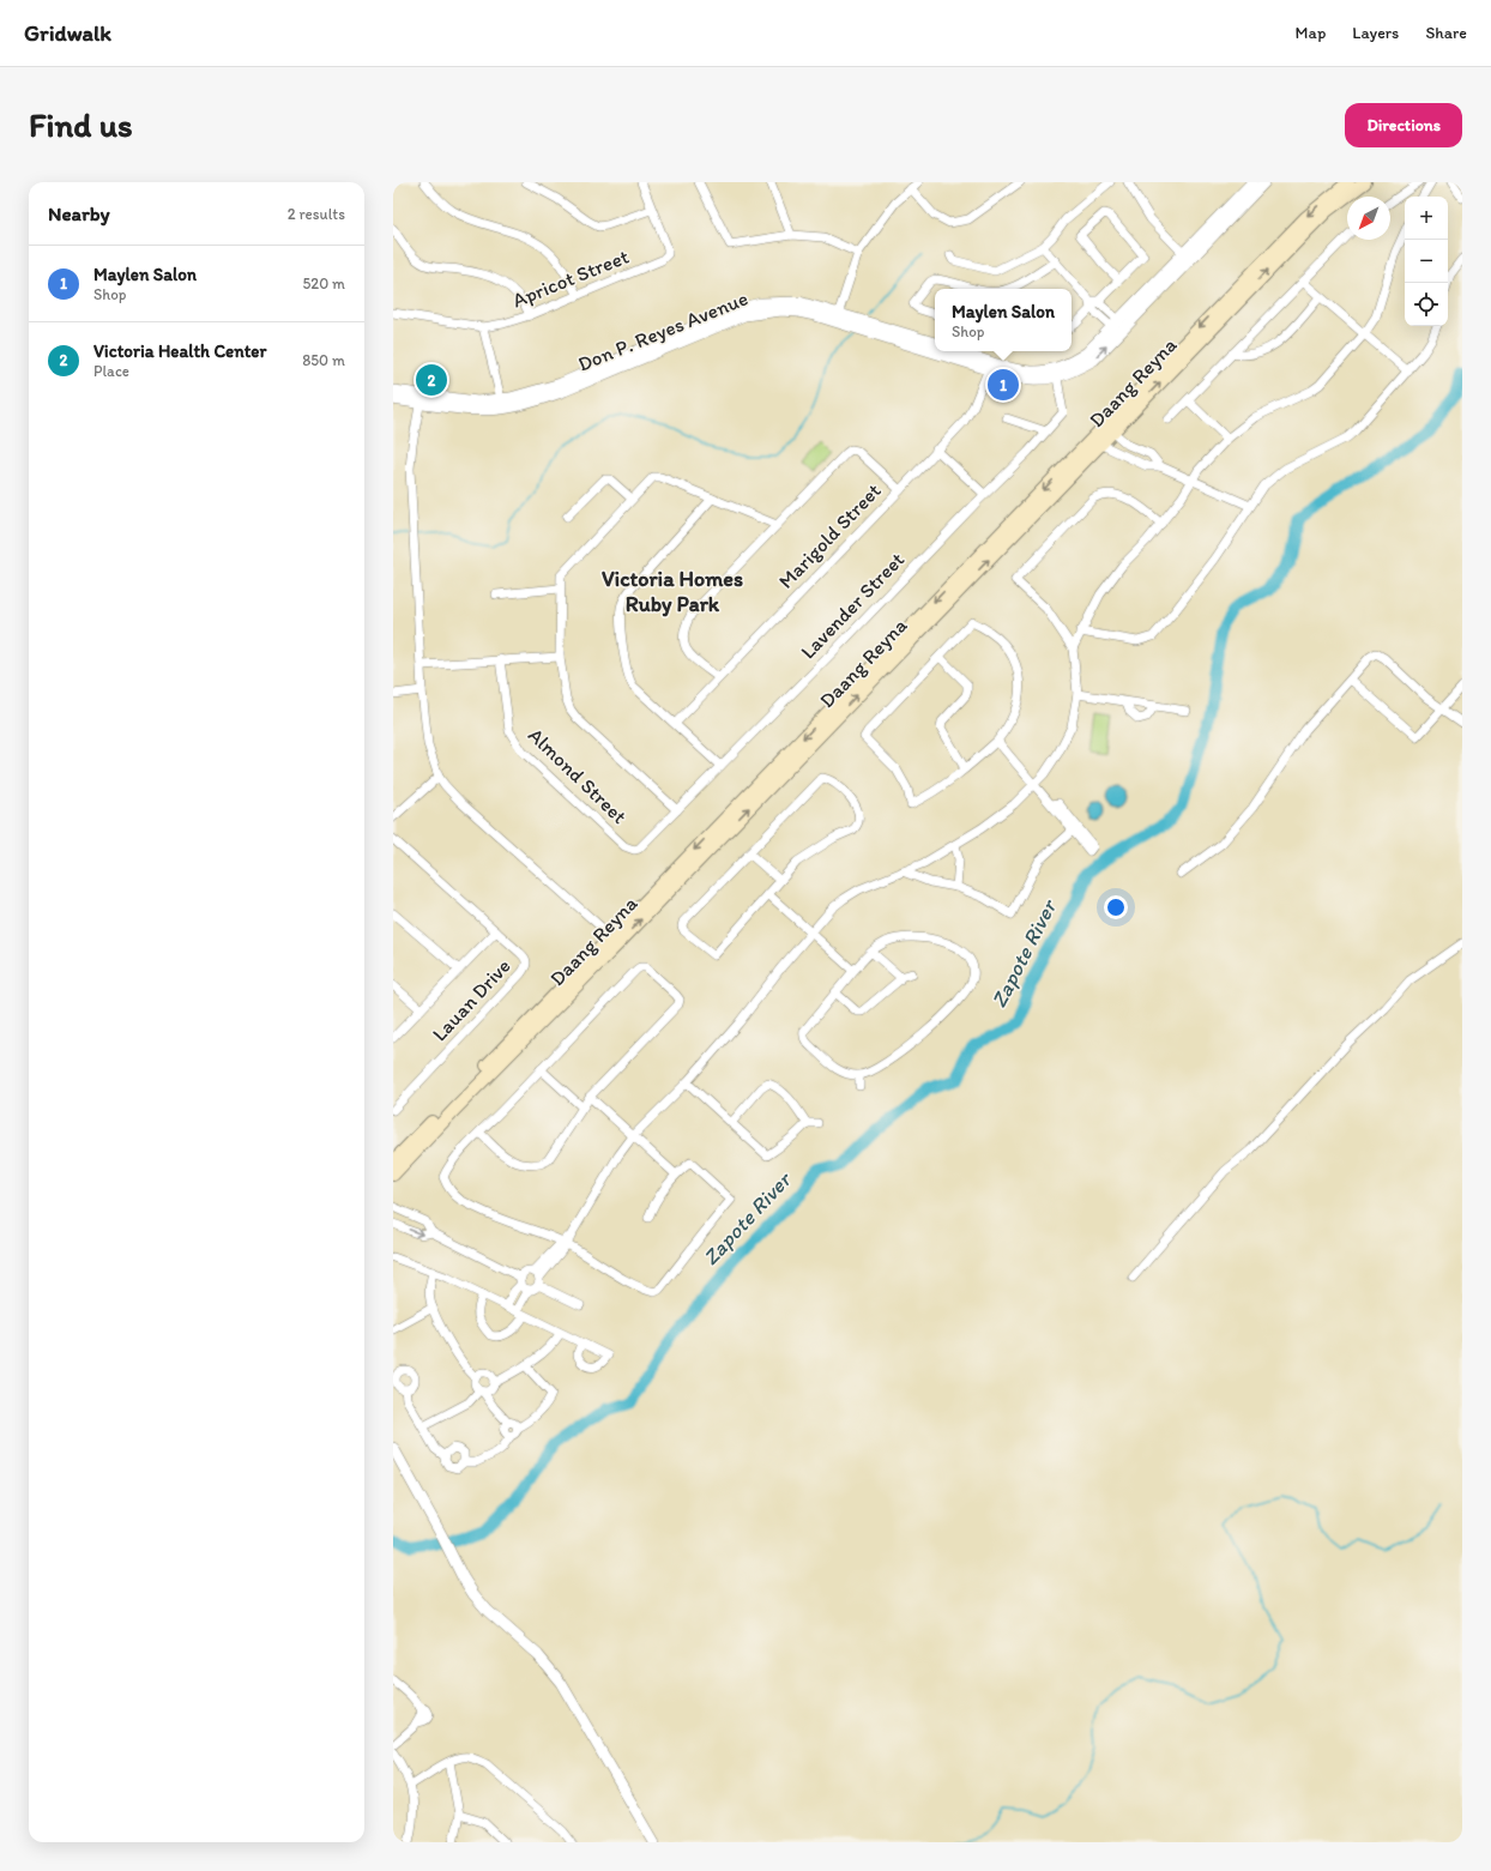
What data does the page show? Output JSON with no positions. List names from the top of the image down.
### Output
{
  "streets": {
    "main road": ["Daang Reyna"],
    "street": [
      "Apricot Street",
      "Don P. Reyes Avenue",
      "Marigold Street",
      "Lavender Street",
      "Almond Street",
      "Lauan Drive"
    ]
  },
  "crossings": [
    ["Don P. Reyes Avenue", "Marigold Street"],
    ["Don P. Reyes Avenue", "Lavender Street"],
    ["Lavender Street", "Almond Street"]
  ],
  "districts": ["Victoria Homes Ruby Park"],
  "water": ["Zapote River"],
  "north": "bottom left",
  "page": {
    "header": "Gridwalk",
    "nav": ["Map", "Layers", "Share"],
    "buttons": "Directions",
    "title": "Find us",
    "heading": ["Nearby", "2 results"],
    "map_buttons": ["+", "−"],
    "list": [
      {
        "mark": "1",
        "name": "Maylen Salon",
        "note": "Shop",
        "value": "520 m"
      },
      {
        "mark": "2",
        "name": "Victoria Health Center",
        "note": "Place",
        "value": "850 m"
      }
    ],
    "popup": ["Maylen Salon", "Shop"],
    "pins": ["2", "1"]
  }
}
